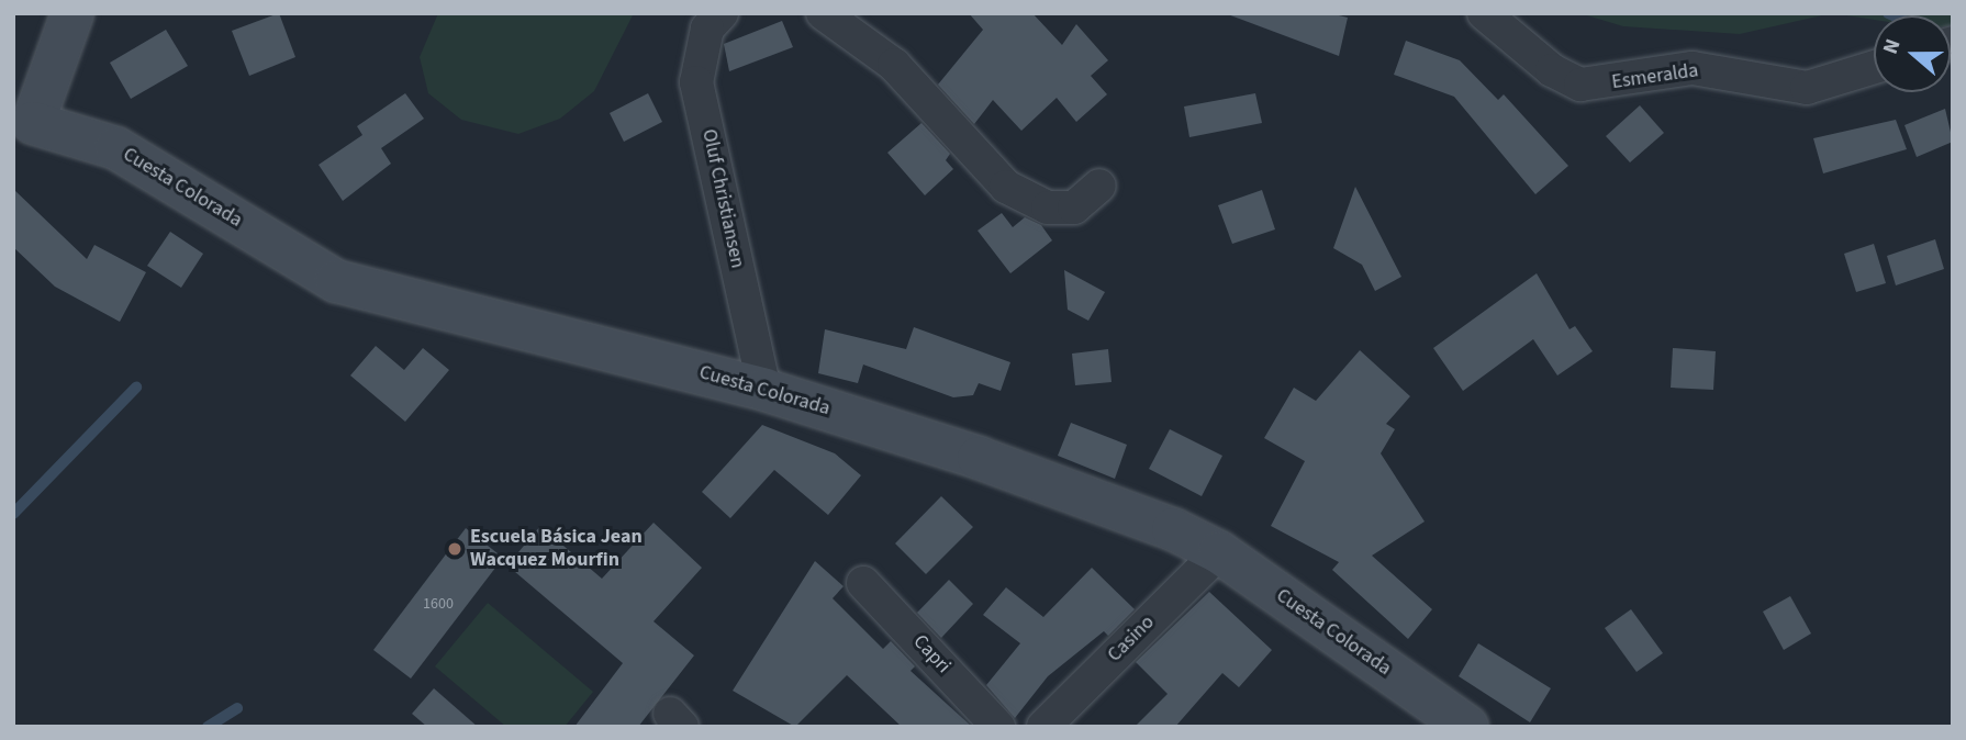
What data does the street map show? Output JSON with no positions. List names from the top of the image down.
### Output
{
  "streets": {
    "street": [
      "Esmeralda",
      "Cuesta Colorada",
      "Oluf Christiansen",
      "Casino",
      "Capri"
    ]
  },
  "crossings": [
    ["Cuesta Colorada", "Oluf Christiansen"],
    ["Cuesta Colorada", "Casino"]
  ],
  "places": ["Escuela Básica Jean Wacquez Mourfin"],
  "house_numbers": ["1600"],
  "north": "left"
}
